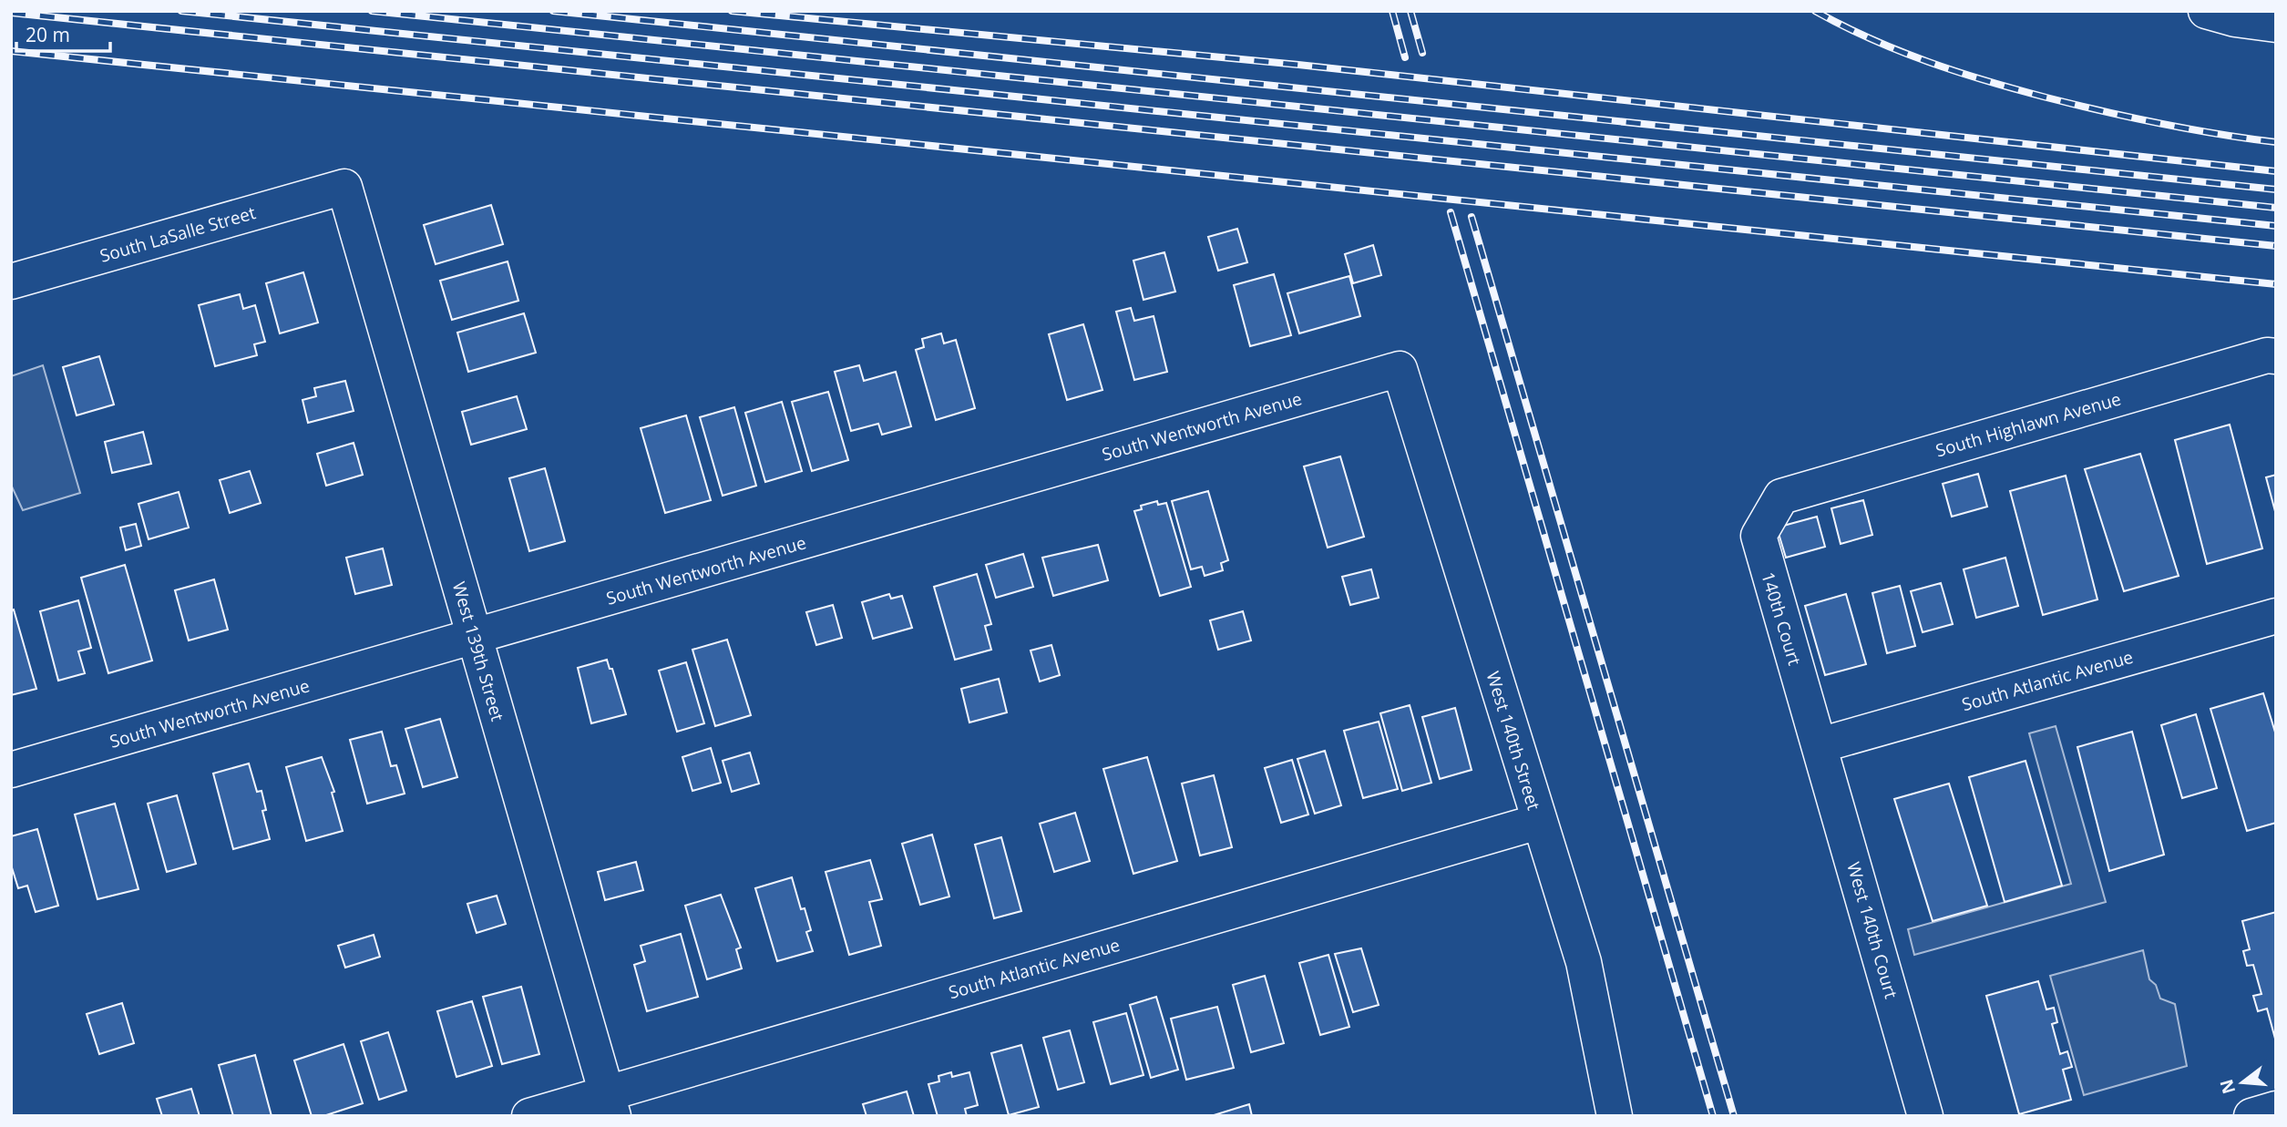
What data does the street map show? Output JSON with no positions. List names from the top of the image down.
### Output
{
  "streets": {
    "street": [
      "South LaSalle Street",
      "South Highlawn Avenue",
      "South Wentworth Avenue",
      "140th Court",
      "West 139th Street",
      "South Atlantic Avenue",
      "West 140th Street",
      "West 140th Court"
    ]
  },
  "crossings": [
    ["South LaSalle Street", "West 139th Street"],
    ["South Highlawn Avenue", "140th Court"],
    ["South Wentworth Avenue", "West 139th Street"],
    ["South Wentworth Avenue", "West 140th Street"],
    ["140th Court", "South Atlantic Avenue"],
    ["140th Court", "West 140th Court"],
    ["West 139th Street", "South Atlantic Avenue"],
    ["South Atlantic Avenue", "West 140th Street"],
    ["South Atlantic Avenue", "West 140th Court"]
  ],
  "scale_bar": "20 m",
  "north": "left"
}
